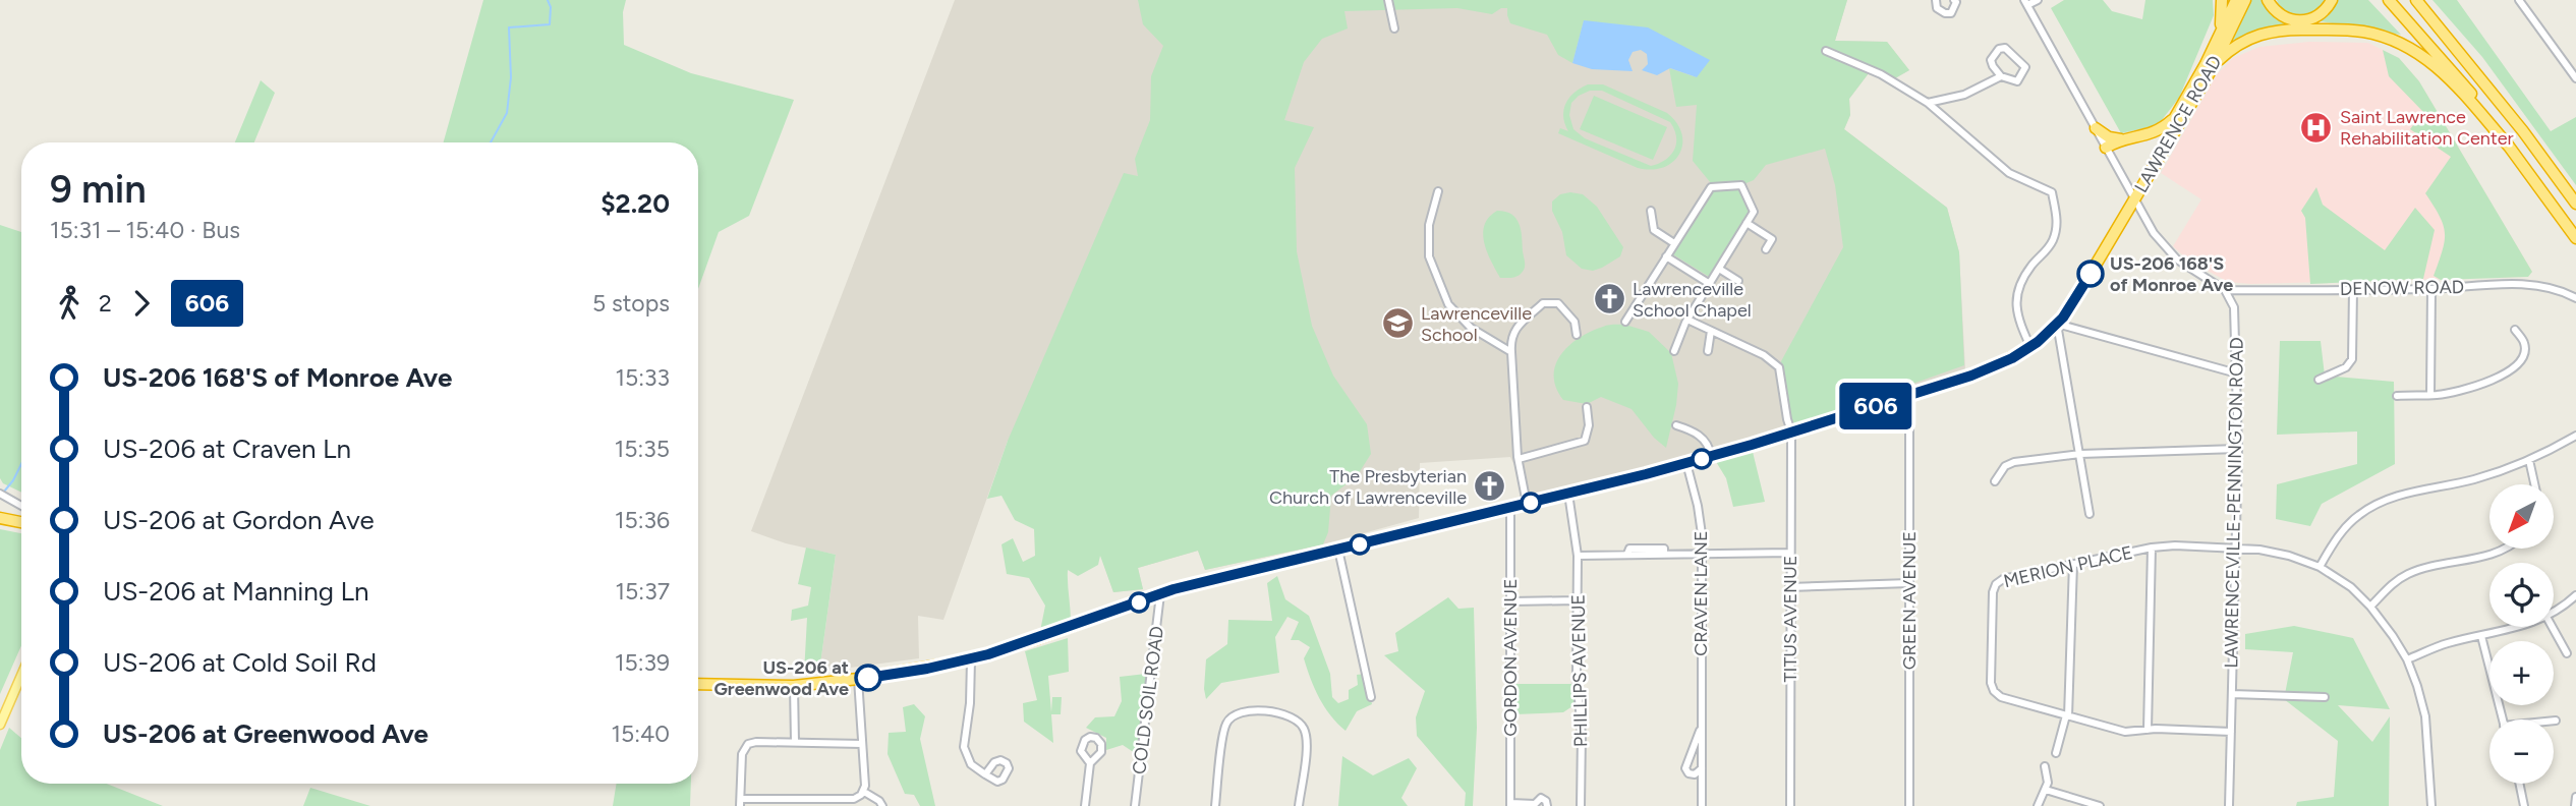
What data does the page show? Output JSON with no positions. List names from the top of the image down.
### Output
{
  "streets": {
    "highway": ["LAWRENCE ROAD"],
    "street": [
      "DENOW ROAD",
      "LAWRENCEVILLE-PENNINGTON ROAD",
      "MERION PLACE",
      "CRAVEN LANE",
      "GREEN AVENUE",
      "TITUS AVENUE",
      "GORDON AVENUE",
      "PHILLIPS AVENUE",
      "COLD SOIL ROAD"
    ]
  },
  "crossings": [
    ["DENOW ROAD", "LAWRENCEVILLE-PENNINGTON ROAD"],
    ["LAWRENCEVILLE-PENNINGTON ROAD", "MERION PLACE"]
  ],
  "places": {
    "hospital": ["Saint Lawrence Rehabilitation Center"],
    "other": ["US-206 168'S of Monroe Ave", "US-206 at Greenwood Ave"],
    "church": ["Lawrenceville School Chapel", "The Presbyterian Church of Lawrenceville"],
    "school or university": ["Lawrenceville School"]
  },
  "lines": ["bus line 606"],
  "north": "bottom left",
  "page": {
    "on_map": "606",
    "heading": ["9 min", "15:31 – 15:40 · Bus", "$2.20"],
    "legs": ["2", "606", "5 stops"],
    "list": [
      {
        "name": "US-206 168'S of Monroe Ave",
        "value": "15:33"
      },
      {
        "name": "US-206 at Craven Ln",
        "value": "15:35"
      },
      {
        "name": "US-206 at Gordon Ave",
        "value": "15:36"
      },
      {
        "name": "US-206 at Manning Ln",
        "value": "15:37"
      },
      {
        "name": "US-206 at Cold Soil Rd",
        "value": "15:39"
      },
      {
        "name": "US-206 at Greenwood Ave",
        "value": "15:40"
      }
    ],
    "map_buttons": ["+", "−"]
  }
}
